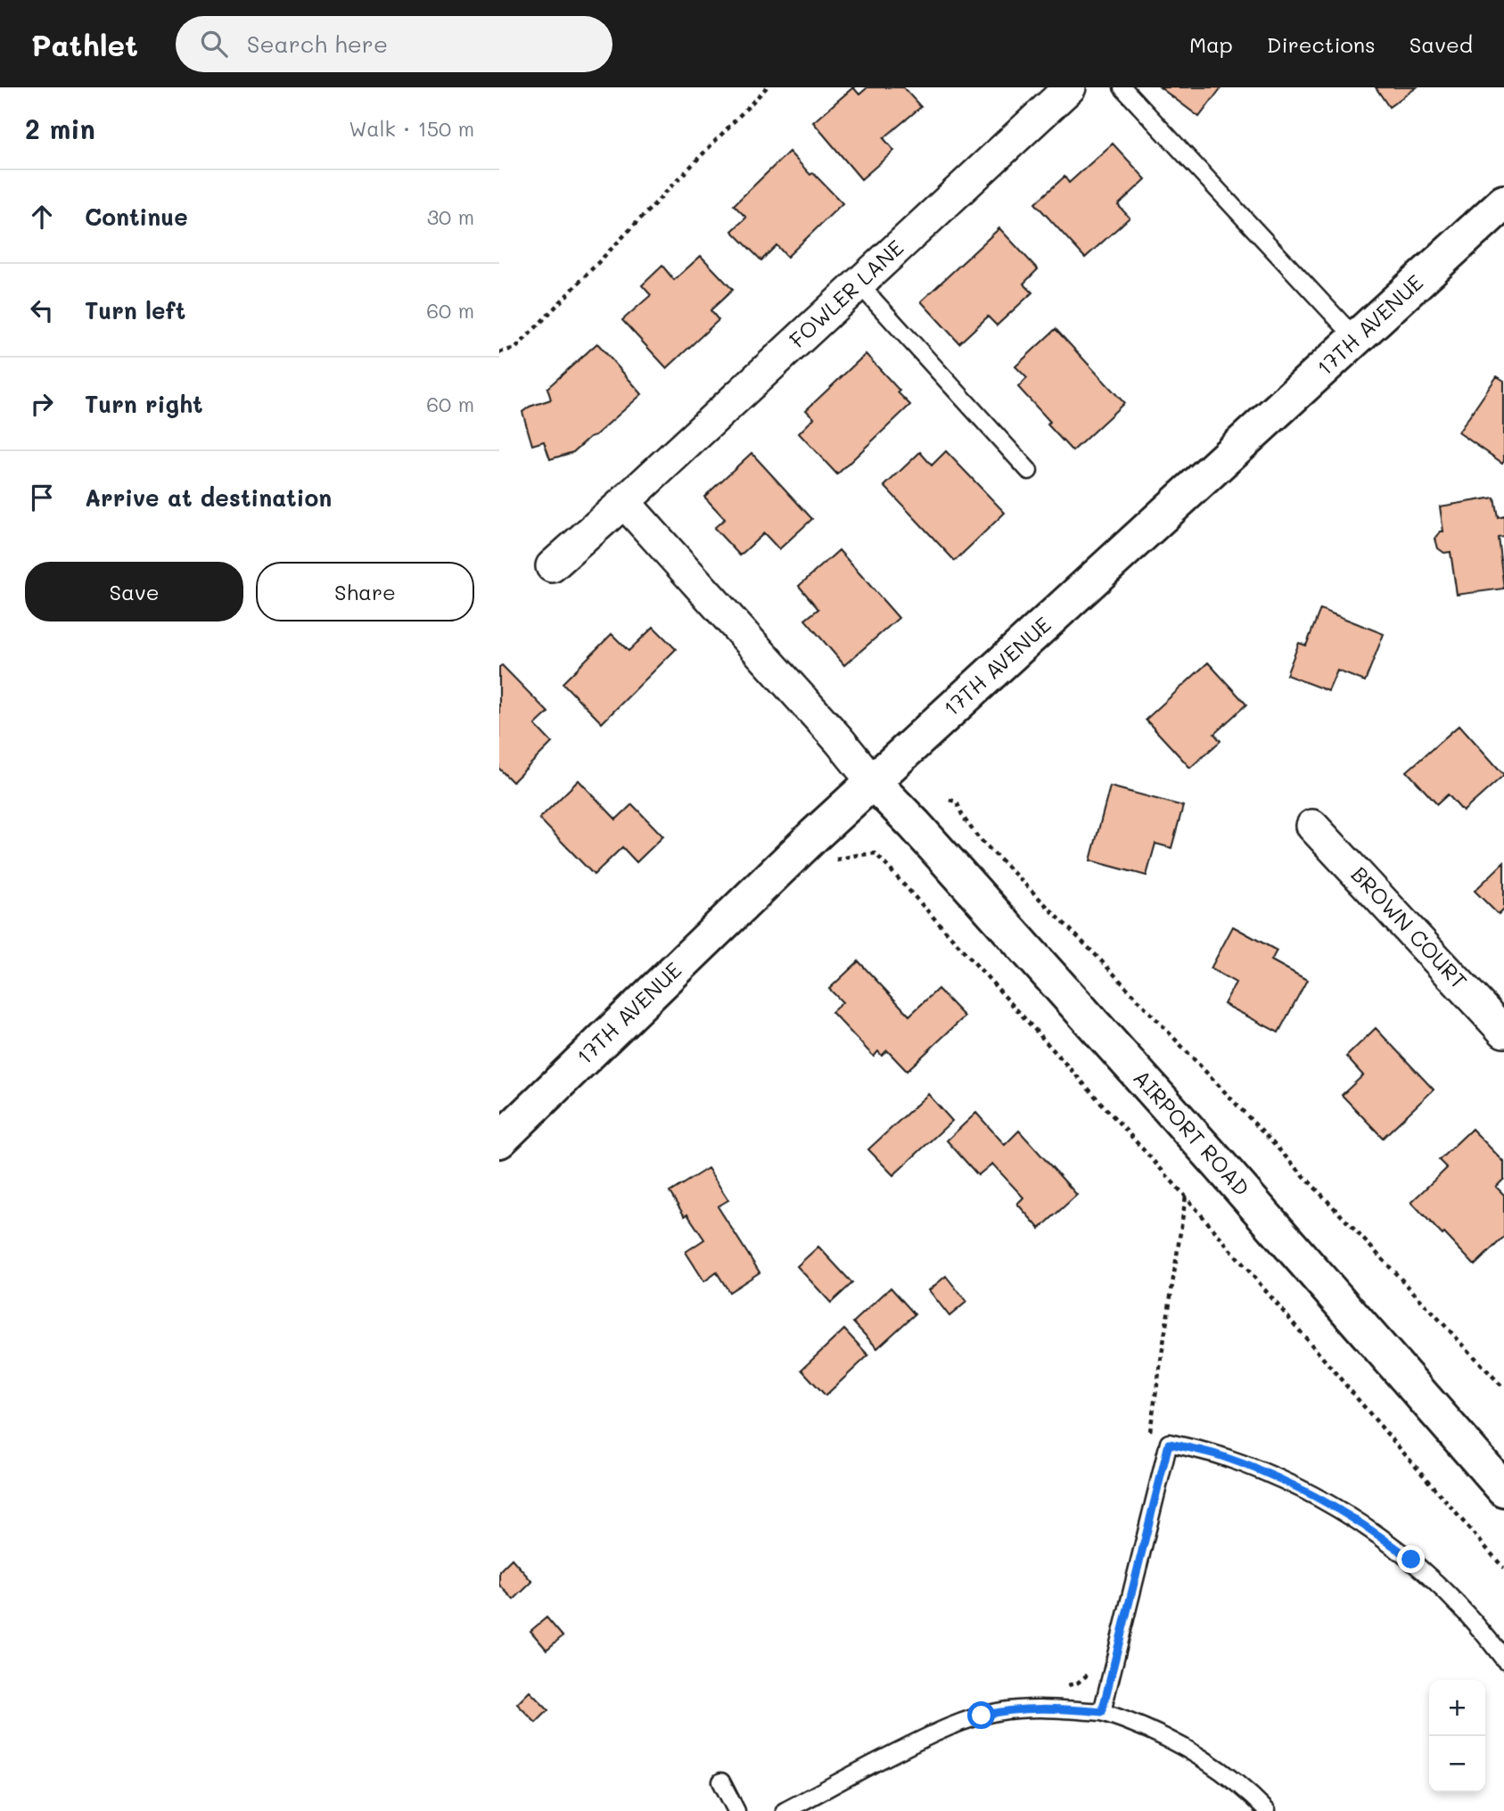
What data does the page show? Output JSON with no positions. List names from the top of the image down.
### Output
{
  "streets": {
    "main road": ["17TH AVENUE", "AIRPORT ROAD"],
    "street": ["FOWLER LANE", "BROWN COURT"]
  },
  "crossings": [
    ["17TH AVENUE", "AIRPORT ROAD"]
  ],
  "page": {
    "header": "Pathlet",
    "search": "Search here",
    "nav": ["Map", "Directions", "Saved"],
    "heading": ["2 min", "Walk · 150 m"],
    "list": [
      ["Continue", "30 m"],
      ["Turn left", "60 m"],
      ["Turn right", "60 m"],
      "Arrive at destination"
    ],
    "buttons": ["Save", "Share"],
    "map_buttons": ["+", "−"]
  }
}
